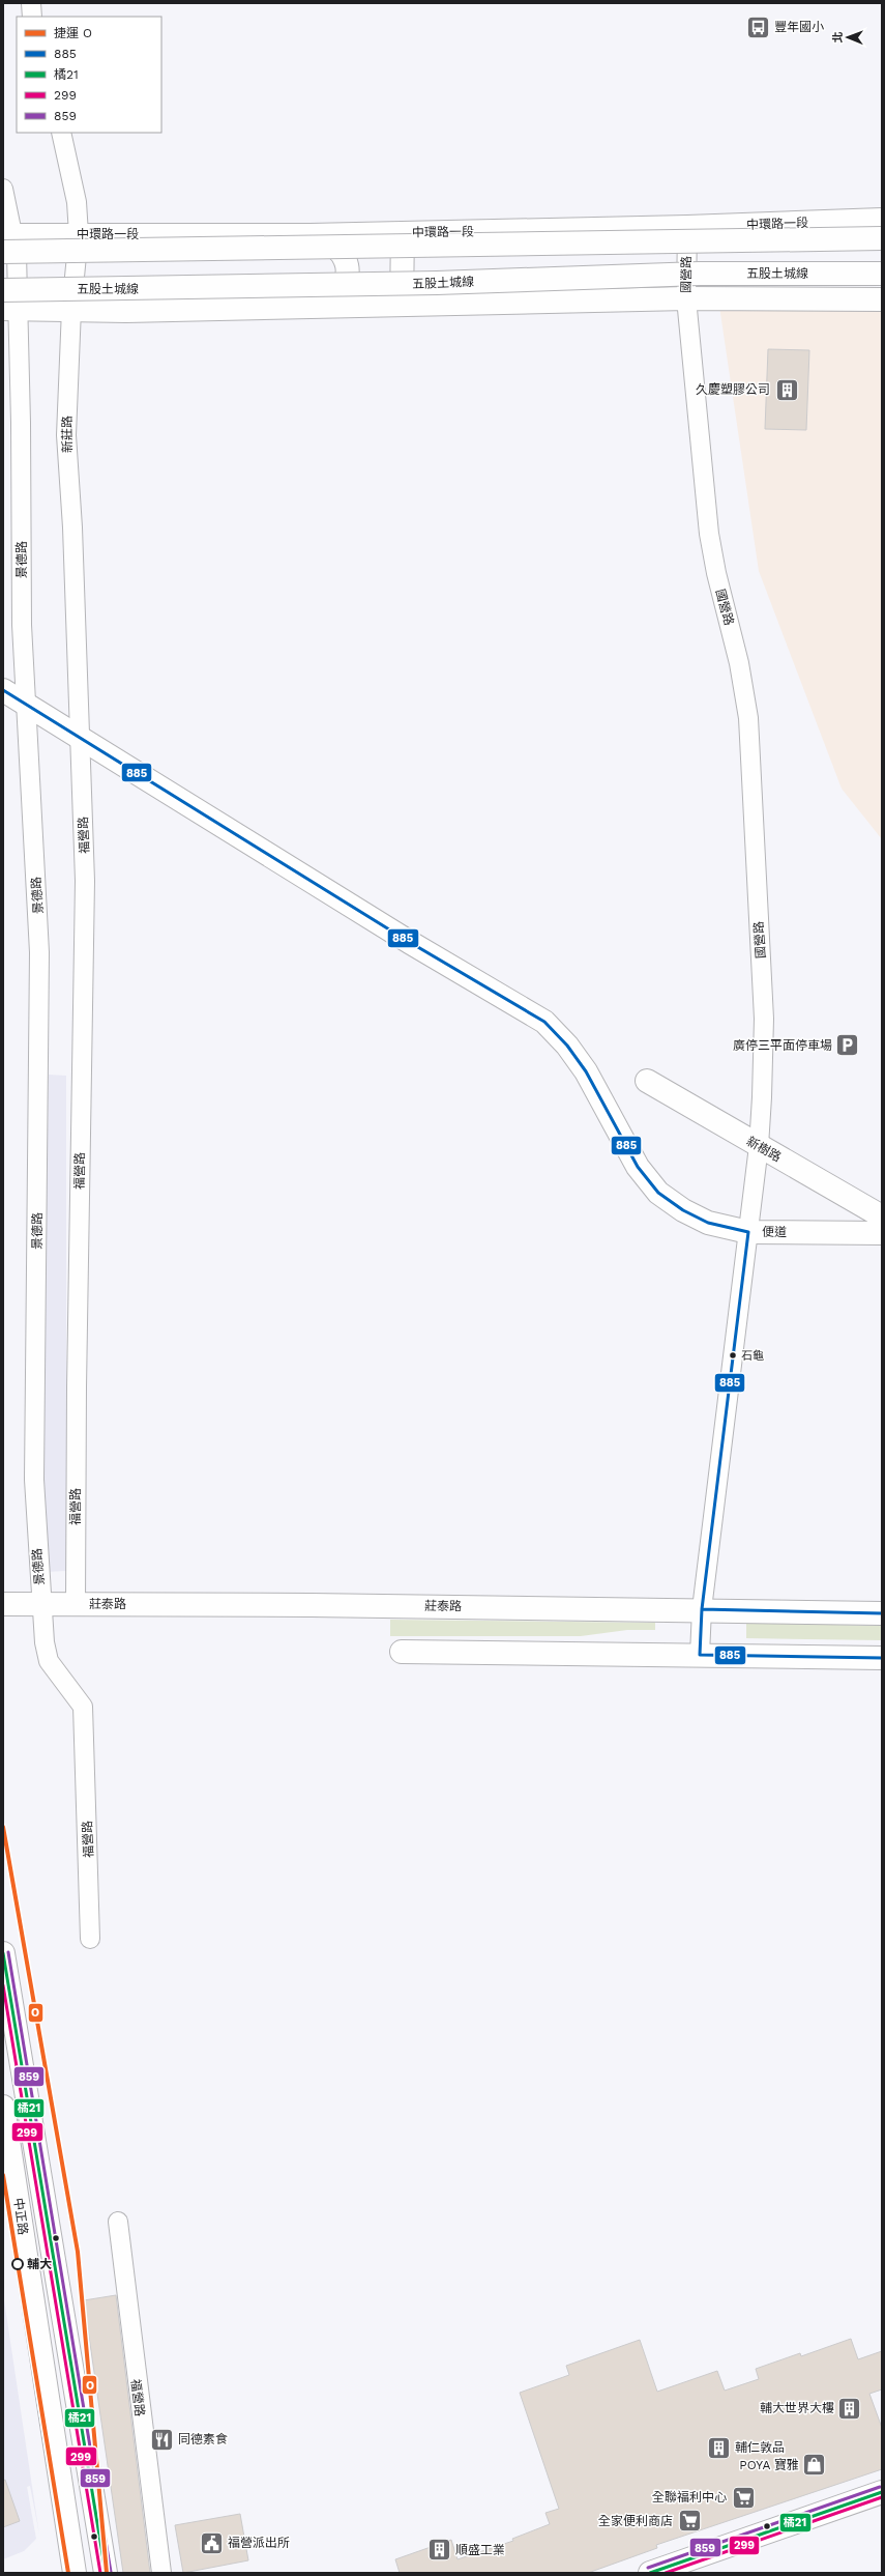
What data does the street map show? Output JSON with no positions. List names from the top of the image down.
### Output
{
  "streets": {
    "main road": [
      "中環路一段",
      "五股土城線",
      "新樹路",
      "便道",
      "莊泰路",
      "中正路"
    ],
    "street": [
      "國營路",
      "新莊路",
      "景德路",
      "福營路"
    ]
  },
  "crossings": [
    ["中環路一段", "國營路"],
    ["中環路一段", "新莊路"],
    ["中環路一段", "景德路"],
    ["國營路", "新樹路"],
    ["國營路", "便道"],
    ["國營路", "莊泰路"],
    ["新莊路", "福營路"],
    ["新莊路", "便道"],
    ["景德路", "福營路"],
    ["景德路", "莊泰路"],
    ["福營路", "便道"],
    ["福營路", "莊泰路"]
  ],
  "places": {
    "bus stop": ["豐年國小"],
    "building": [
      "久慶塑膠公司",
      "輔大世界大樓",
      "輔仁敦品",
      "順盛工業"
    ],
    "parking": ["廣停三平面停車場"],
    "other": ["石龜", "輔大"],
    "restaurant": ["同德素食"],
    "shop": ["POYA 寶雅"],
    "supermarket": ["全聯福利中心", "全家便利商店"],
    "public building": ["福營派出所"]
  },
  "lines": [
    "transit line 885",
    "metro line O",
    "transit line 859",
    "transit line 橘21",
    "transit line 299"
  ],
  "legend": [
    "捷運 O",
    "885",
    "橘21",
    "299",
    "859"
  ],
  "north": "left"
}
